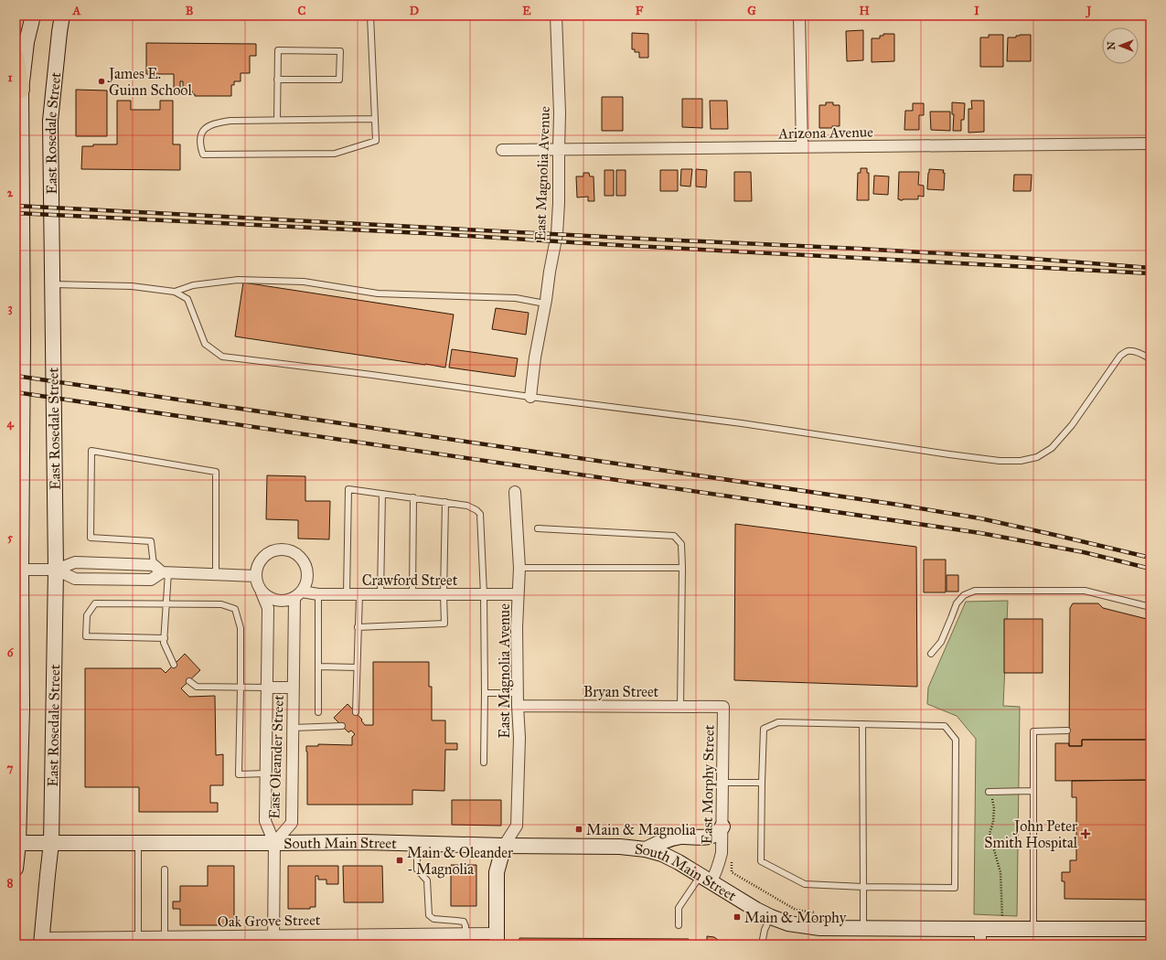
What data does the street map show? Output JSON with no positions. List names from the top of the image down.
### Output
{
  "streets": {
    "main road": ["East Rosedale Street", "South Main Street"],
    "street": [
      "Arizona Avenue",
      "East Magnolia Avenue",
      "Crawford Street",
      "Bryan Street",
      "East Oleander Street",
      "East Morphy Street",
      "Oak Grove Street"
    ]
  },
  "crossings": [
    ["East Rosedale Street", "South Main Street"],
    ["East Rosedale Street", "Oak Grove Street"],
    ["Arizona Avenue", "East Magnolia Avenue"],
    ["East Magnolia Avenue", "Crawford Street"],
    ["East Magnolia Avenue", "Bryan Street"],
    ["East Magnolia Avenue", "South Main Street"],
    ["Crawford Street", "East Oleander Street"],
    ["Bryan Street", "East Morphy Street"],
    ["East Oleander Street", "South Main Street"],
    ["East Oleander Street", "Oak Grove Street"],
    ["East Morphy Street", "South Main Street"]
  ],
  "places": {
    "other": ["James E. Guinn School"],
    "transit": ["Main & Magnolia", "Main & Oleander - Magnolia", "Main & Morphy"],
    "health": ["John Peter Smith Hospital"]
  },
  "north": "left",
  "grid": {
    "columns": [
      "A",
      "B",
      "C",
      "D",
      "E",
      "F",
      "G",
      "H",
      "I",
      "J"
    ],
    "rows": [
      "1",
      "2",
      "3",
      "4",
      "5",
      "6",
      "7",
      "8"
    ]
  }
}
